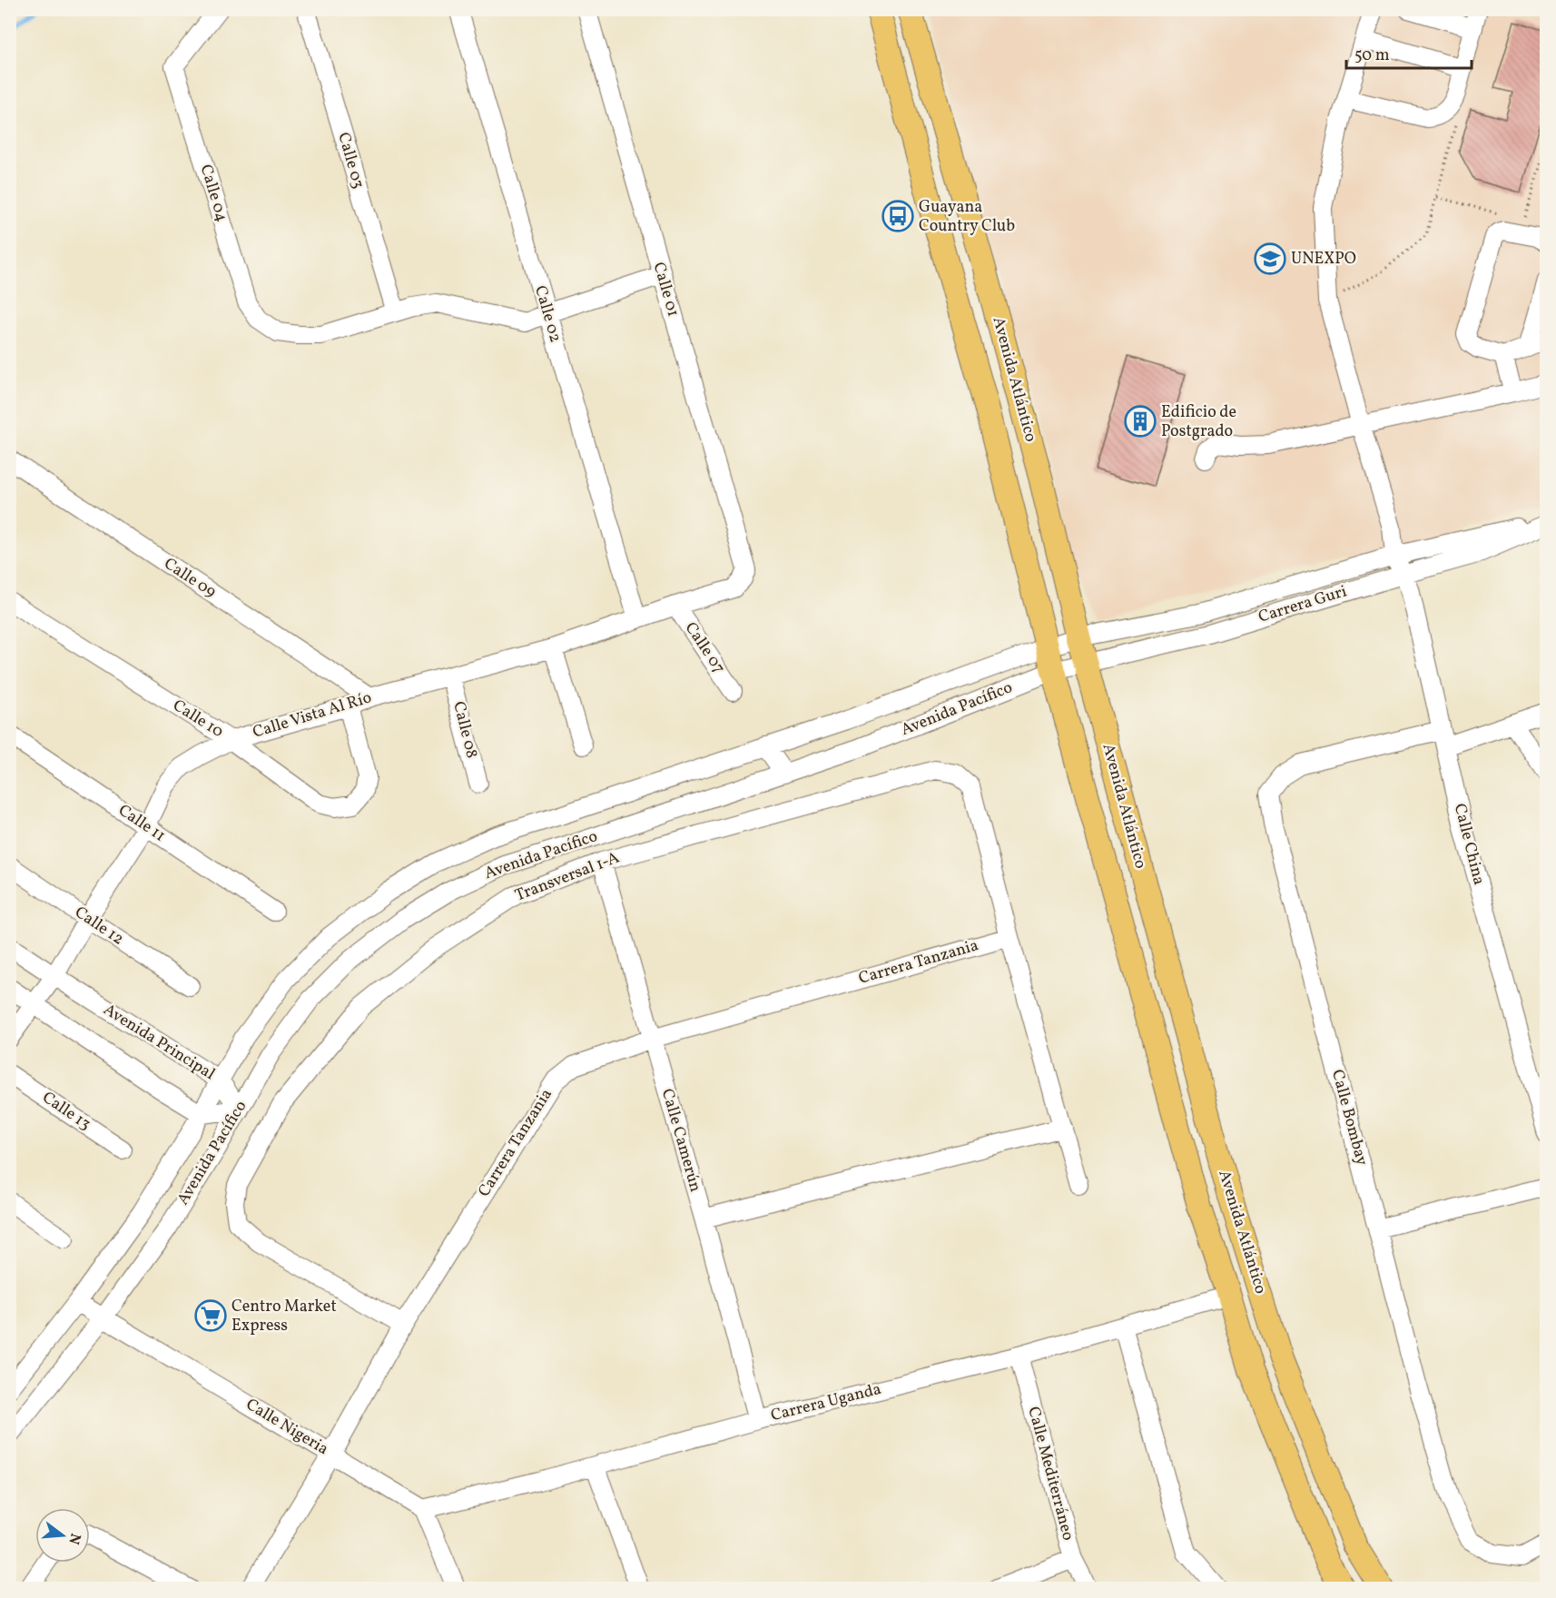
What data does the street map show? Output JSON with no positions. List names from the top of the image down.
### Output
{
  "streets": {
    "main road": ["Avenida Atlántico"],
    "street": [
      "Calle 03",
      "Calle 04",
      "Calle 01",
      "Calle 02",
      "Calle 09",
      "Carrera Guri",
      "Calle 07",
      "Avenida Pacífico",
      "Calle Vista Al Río",
      "Calle 10",
      "Calle 08",
      "Calle 11",
      "Calle China",
      "Transversal 1-A",
      "Calle 12",
      "Carrera Tanzania",
      "Avenida Principal",
      "Calle 13",
      "Calle Bombay",
      "Calle Camerún",
      "Carrera Uganda",
      "Calle Nigeria",
      "Calle Mediterráneo"
    ]
  },
  "crossings": [
    ["Calle 03", "Calle 04"],
    ["Calle 01", "Calle Vista Al Río"],
    ["Calle 02", "Calle Vista Al Río"],
    ["Avenida Atlántico", "Carrera Guri"],
    ["Avenida Atlántico", "Avenida Pacífico"],
    ["Avenida Atlántico", "Carrera Uganda"],
    ["Calle 09", "Calle Vista Al Río"],
    ["Carrera Guri", "Avenida Pacífico"],
    ["Carrera Guri", "Calle China"],
    ["Calle 07", "Calle Vista Al Río"],
    ["Avenida Pacífico", "Avenida Principal"],
    ["Avenida Pacífico", "Calle Nigeria"],
    ["Calle Vista Al Río", "Calle 10"],
    ["Calle Vista Al Río", "Calle 08"],
    ["Calle Vista Al Río", "Calle 11"],
    ["Calle Vista Al Río", "Calle 12"],
    ["Calle Vista Al Río", "Avenida Principal"],
    ["Calle China", "Calle Bombay"],
    ["Transversal 1-A", "Carrera Tanzania"],
    ["Transversal 1-A", "Calle Camerún"],
    ["Carrera Tanzania", "Calle Camerún"],
    ["Carrera Tanzania", "Calle Nigeria"],
    ["Calle Camerún", "Carrera Uganda"],
    ["Carrera Uganda", "Calle Nigeria"],
    ["Carrera Uganda", "Calle Mediterráneo"]
  ],
  "places": {
    "bus stop": ["Guayana Country Club"],
    "school or university": ["UNEXPO"],
    "building": ["Edificio de Postgrado"],
    "supermarket": ["Centro Market Express"]
  },
  "scale_bar": "50 m",
  "north": "right"
}
